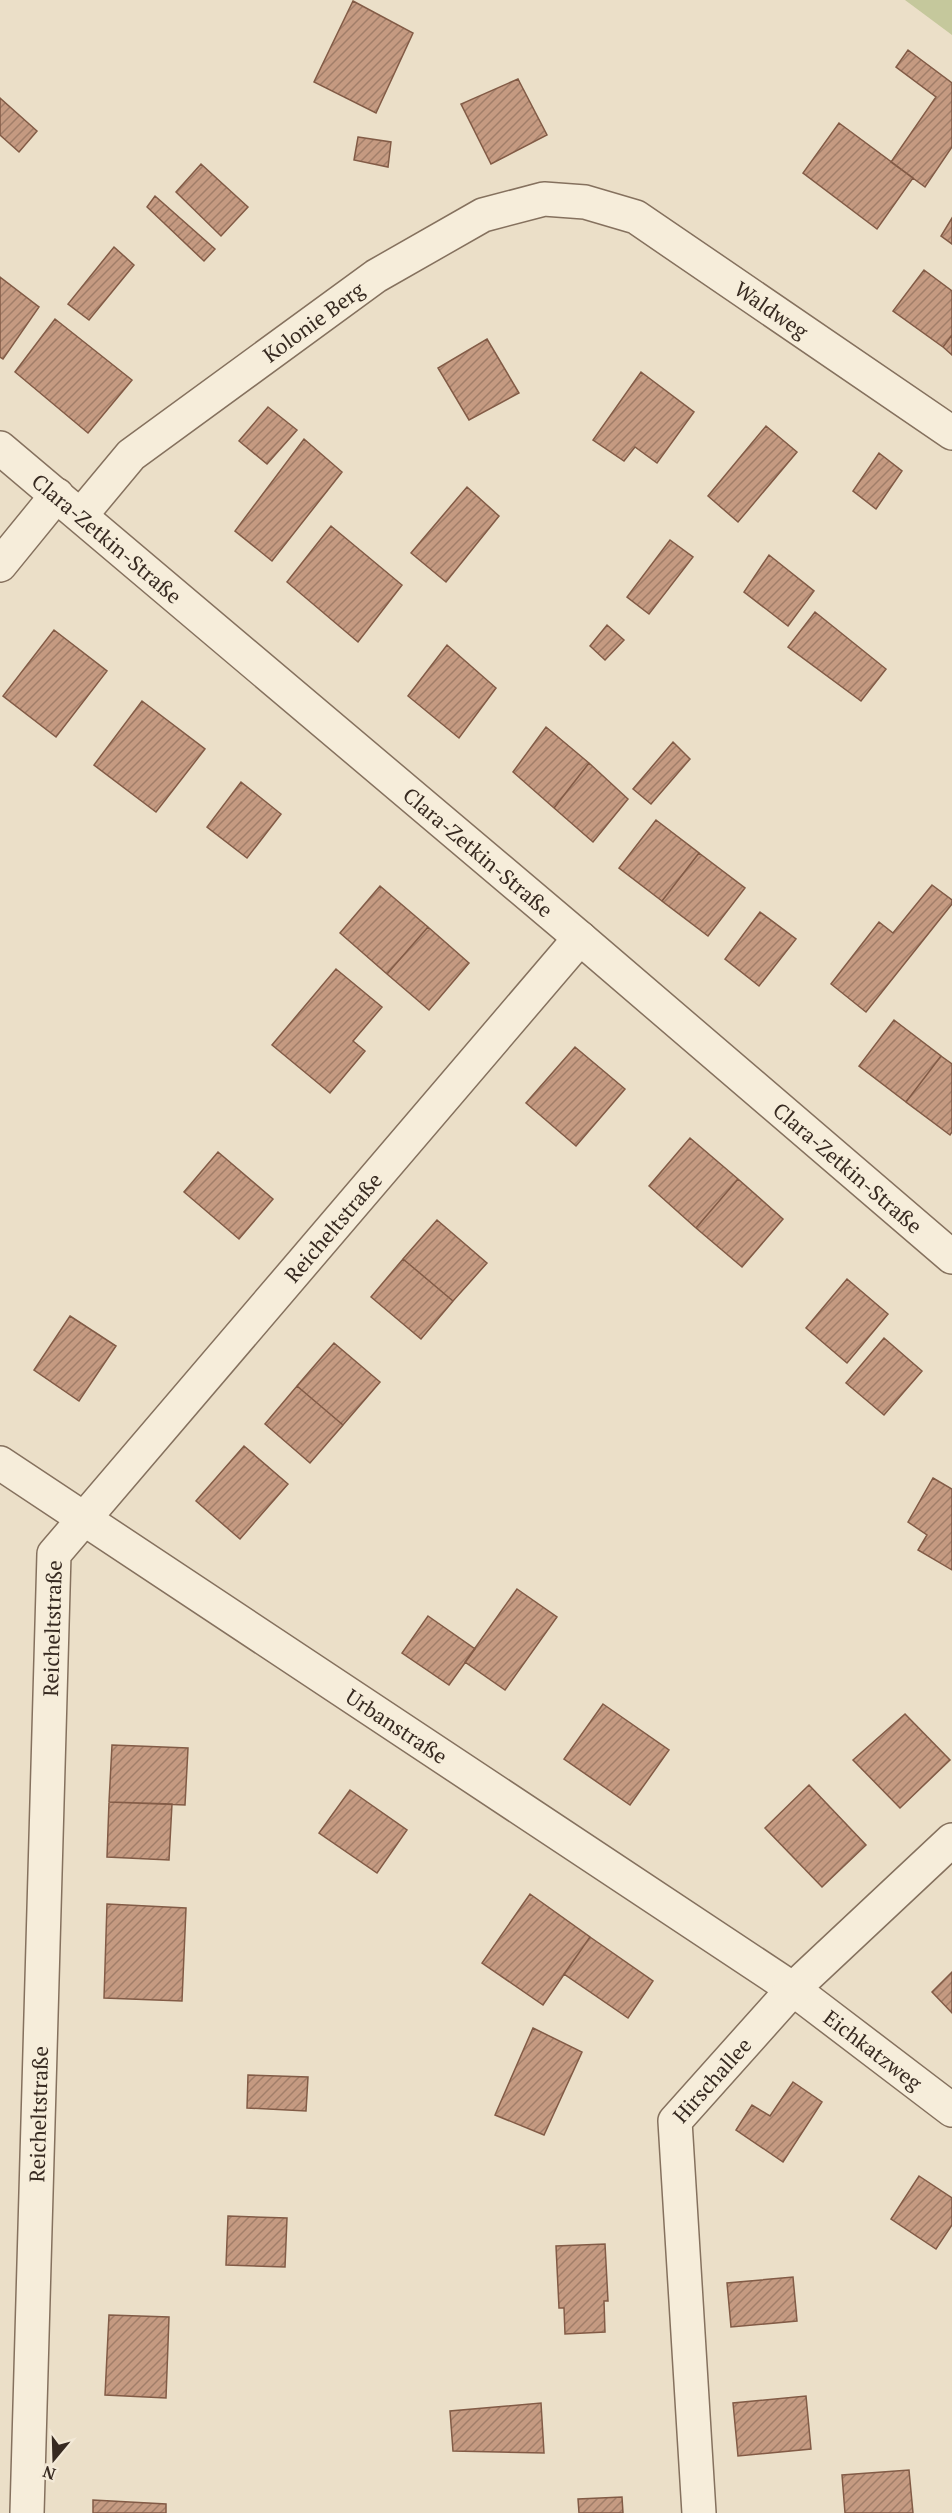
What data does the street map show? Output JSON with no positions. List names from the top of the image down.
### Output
{
  "streets": {
    "street": [
      "Waldweg",
      "Kolonie Berg",
      "Clara-Zetkin-Straße",
      "Reicheltstraße",
      "Urbanstraße",
      "Eichkatzweg",
      "Hirschallee"
    ]
  },
  "crossings": [
    ["Waldweg", "Kolonie Berg"],
    ["Kolonie Berg", "Clara-Zetkin-Straße"],
    ["Clara-Zetkin-Straße", "Reicheltstraße"],
    ["Reicheltstraße", "Urbanstraße"],
    ["Urbanstraße", "Eichkatzweg"],
    ["Urbanstraße", "Hirschallee"],
    ["Eichkatzweg", "Hirschallee"]
  ],
  "north": "bottom"
}
